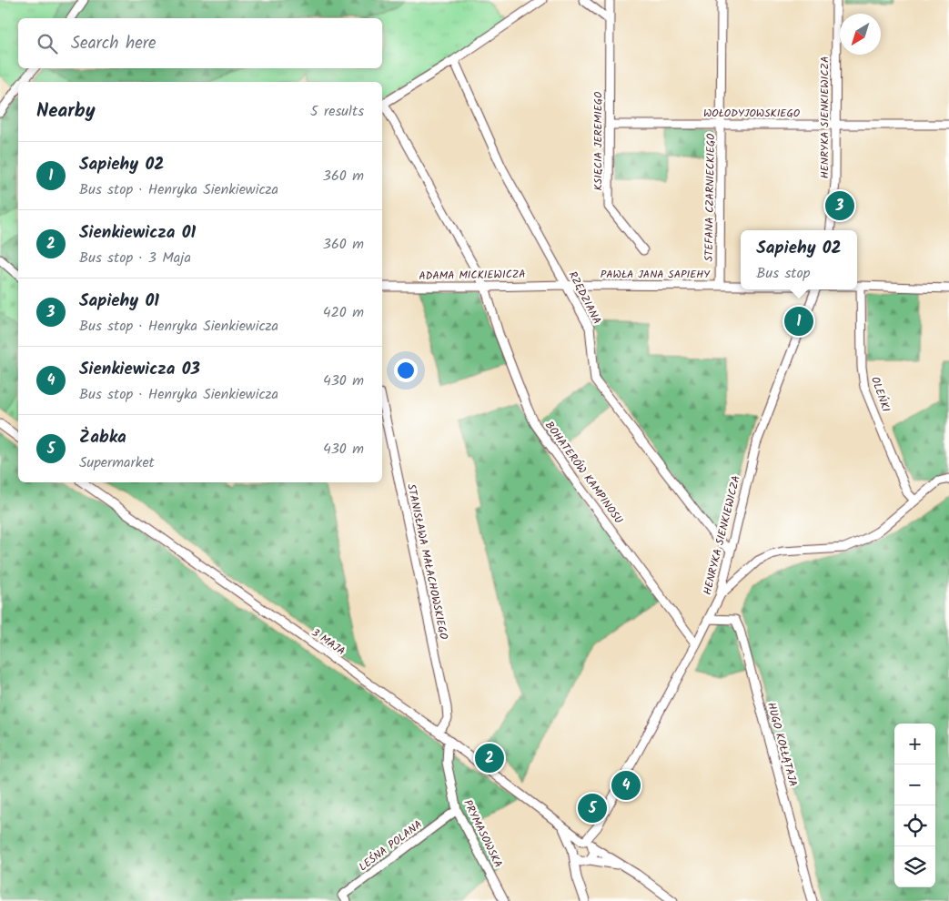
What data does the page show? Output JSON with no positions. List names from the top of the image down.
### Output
{
  "streets": {
    "street": [
      "WOŁODYJOWSKIEGO",
      "HENRYKA SIENKIEWICZA",
      "KSIĘCIA JEREMIEGO",
      "STEFANA CZARNIECKIEGO",
      "PAWŁA JANA SAPIEHY",
      "ADAMA MICKIEWICZA",
      "RZĘDZIANA",
      "OLEŃKI",
      "BOHATERÓW KAMPINOSU",
      "STANISŁAWA MAŁACHOWSKIEGO",
      "3 MAJA",
      "HUGO KOŁŁĄTAJA",
      "PRYMASOWSKA",
      "LEŚNA POLANA"
    ]
  },
  "crossings": [
    ["WOŁODYJOWSKIEGO", "HENRYKA SIENKIEWICZA"],
    ["WOŁODYJOWSKIEGO", "KSIĘCIA JEREMIEGO"],
    ["WOŁODYJOWSKIEGO", "STEFANA CZARNIECKIEGO"],
    ["HENRYKA SIENKIEWICZA", "RZĘDZIANA"],
    ["HENRYKA SIENKIEWICZA", "BOHATERÓW KAMPINOSU"],
    ["HENRYKA SIENKIEWICZA", "3 MAJA"],
    ["HENRYKA SIENKIEWICZA", "HUGO KOŁŁĄTAJA"],
    ["STEFANA CZARNIECKIEGO", "PAWŁA JANA SAPIEHY"],
    ["PAWŁA JANA SAPIEHY", "ADAMA MICKIEWICZA"],
    ["PAWŁA JANA SAPIEHY", "RZĘDZIANA"],
    ["ADAMA MICKIEWICZA", "RZĘDZIANA"],
    ["ADAMA MICKIEWICZA", "BOHATERÓW KAMPINOSU"],
    ["STANISŁAWA MAŁACHOWSKIEGO", "3 MAJA"],
    ["PRYMASOWSKA", "LEŚNA POLANA"]
  ],
  "north": "bottom left",
  "page": {
    "search": "Search here",
    "heading": ["Nearby", "5 results"],
    "list": [
      {
        "mark": "1",
        "name": "Sapiehy 02",
        "note": "Bus stop · Henryka Sienkiewicza",
        "value": "360 m"
      },
      {
        "mark": "2",
        "name": "Sienkiewicza 01",
        "note": "Bus stop · 3 Maja",
        "value": "360 m"
      },
      {
        "mark": "3",
        "name": "Sapiehy 01",
        "note": "Bus stop · Henryka Sienkiewicza",
        "value": "420 m"
      },
      {
        "mark": "4",
        "name": "Sienkiewicza 03",
        "note": "Bus stop · Henryka Sienkiewicza",
        "value": "430 m"
      },
      {
        "mark": "5",
        "name": "Żabka",
        "note": "Supermarket",
        "value": "430 m"
      }
    ],
    "pins": [
      "3",
      "1",
      "2",
      "4",
      "5"
    ],
    "popup": ["Sapiehy 02", "Bus stop"],
    "map_buttons": ["+", "−"]
  }
}
